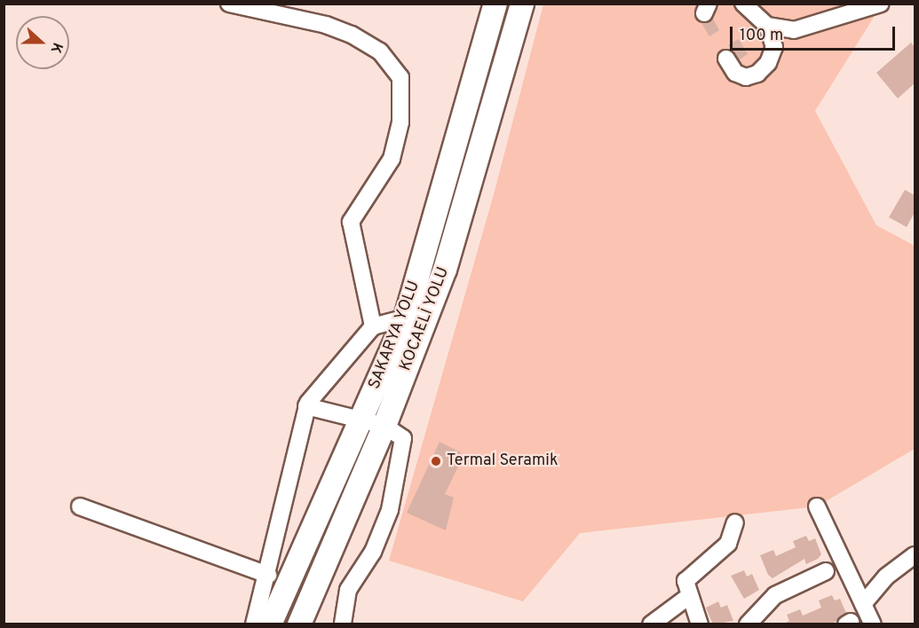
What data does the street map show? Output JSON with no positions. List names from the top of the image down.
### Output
{
  "streets": {
    "highway": ["KOCAELİ YOLU", "SAKARYA YOLU"]
  },
  "places": ["Termal Seramik"],
  "scale_bar": "100 m",
  "north": "right"
}
